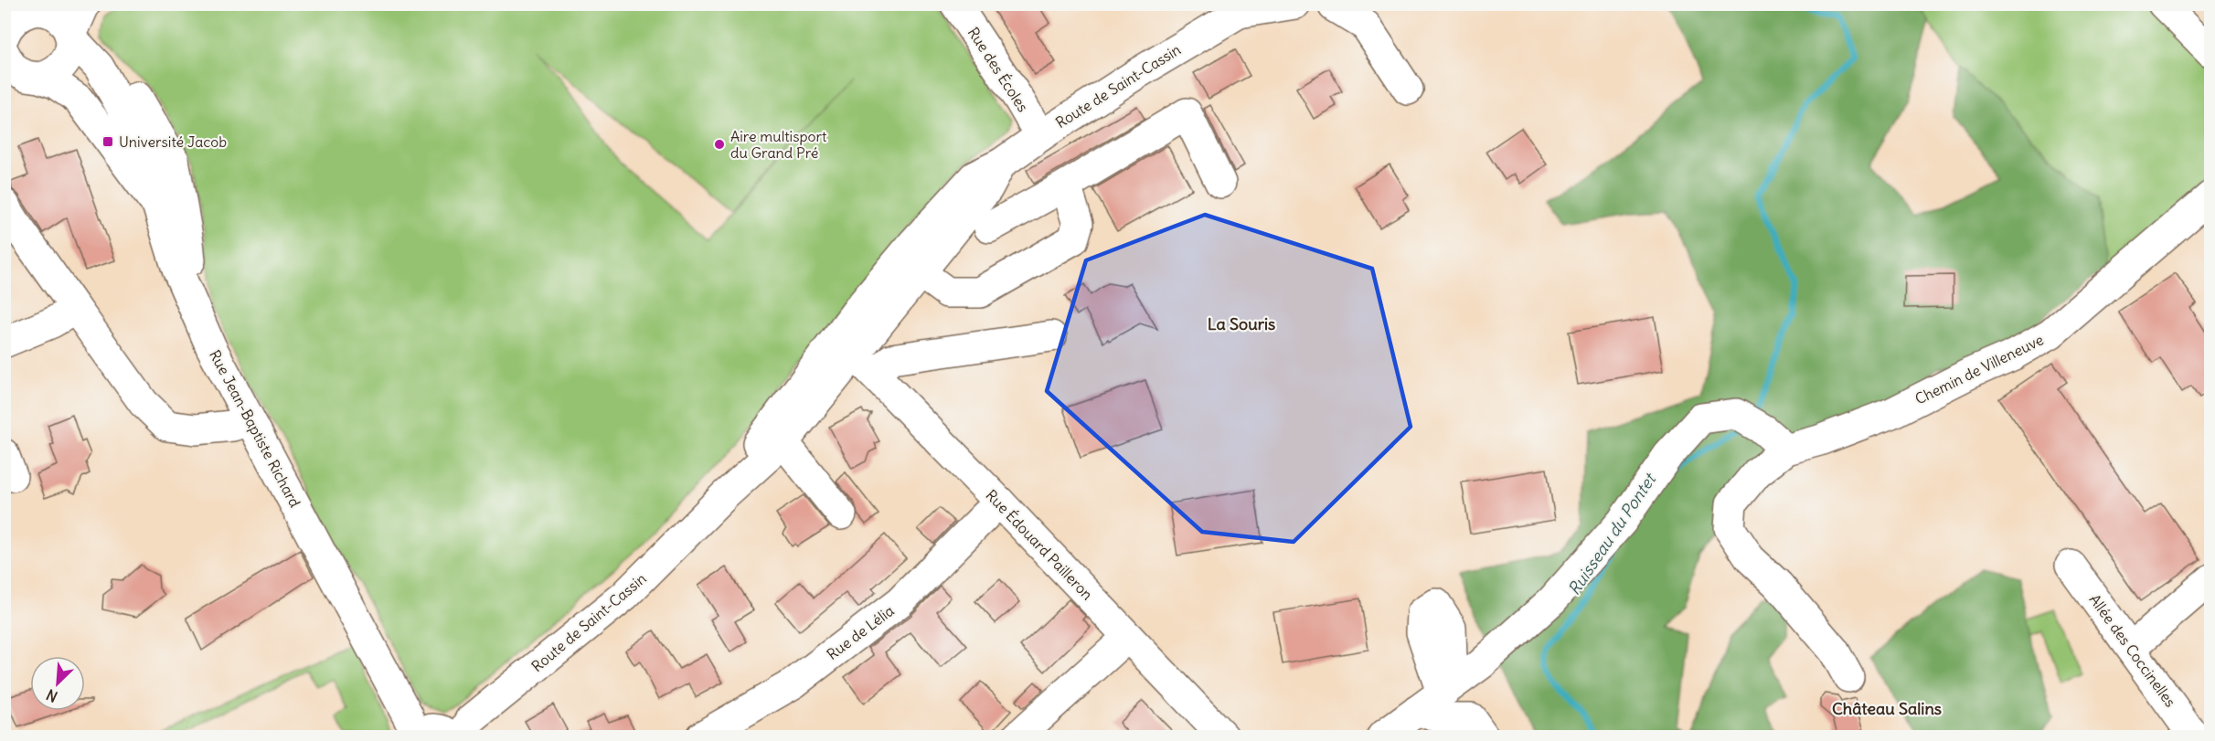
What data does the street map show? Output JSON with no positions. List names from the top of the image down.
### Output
{
  "streets": {
    "street": [
      "Rue des Écoles",
      "Route de Saint-Cassin",
      "Chemin de Villeneuve",
      "Rue Jean-Baptiste Richard",
      "Rue Édouard Pailleron",
      "Rue de Lélia",
      "Allée des Coccinelles"
    ]
  },
  "crossings": [
    ["Rue des Écoles", "Route de Saint-Cassin"],
    ["Route de Saint-Cassin", "Rue Jean-Baptiste Richard"],
    ["Route de Saint-Cassin", "Rue Édouard Pailleron"],
    ["Rue Édouard Pailleron", "Rue de Lélia"]
  ],
  "districts": ["La Souris", "Château Salins"],
  "water": ["Ruisseau du Pontet"],
  "places": {
    "transit": ["Université Jacob"],
    "other": ["Aire multisport du Grand Pré"]
  },
  "north": "bottom left"
}
